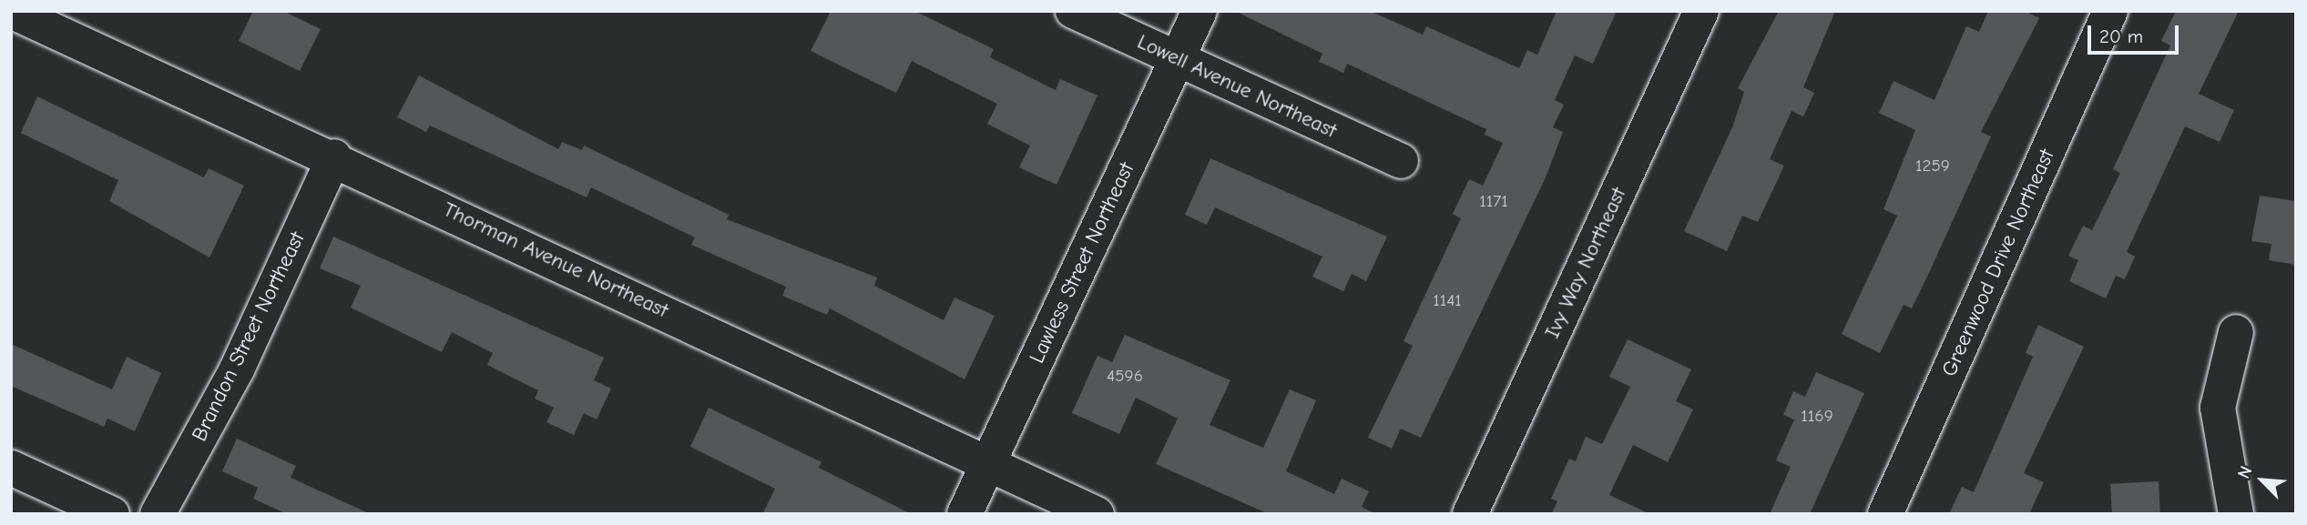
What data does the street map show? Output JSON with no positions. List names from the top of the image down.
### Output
{
  "streets": {
    "street": [
      "Lowell Avenue Northeast",
      "Thorman Avenue Northeast",
      "Lawless Street Northeast",
      "Ivy Way Northeast",
      "Greenwood Drive Northeast",
      "Brandon Street Northeast"
    ]
  },
  "crossings": [
    ["Lowell Avenue Northeast", "Lawless Street Northeast"],
    ["Thorman Avenue Northeast", "Lawless Street Northeast"],
    ["Thorman Avenue Northeast", "Brandon Street Northeast"]
  ],
  "house_numbers": [
    "1259",
    "1171",
    "1141",
    "4596",
    "1169"
  ],
  "scale_bar": "20 m",
  "north": "top left"
}
